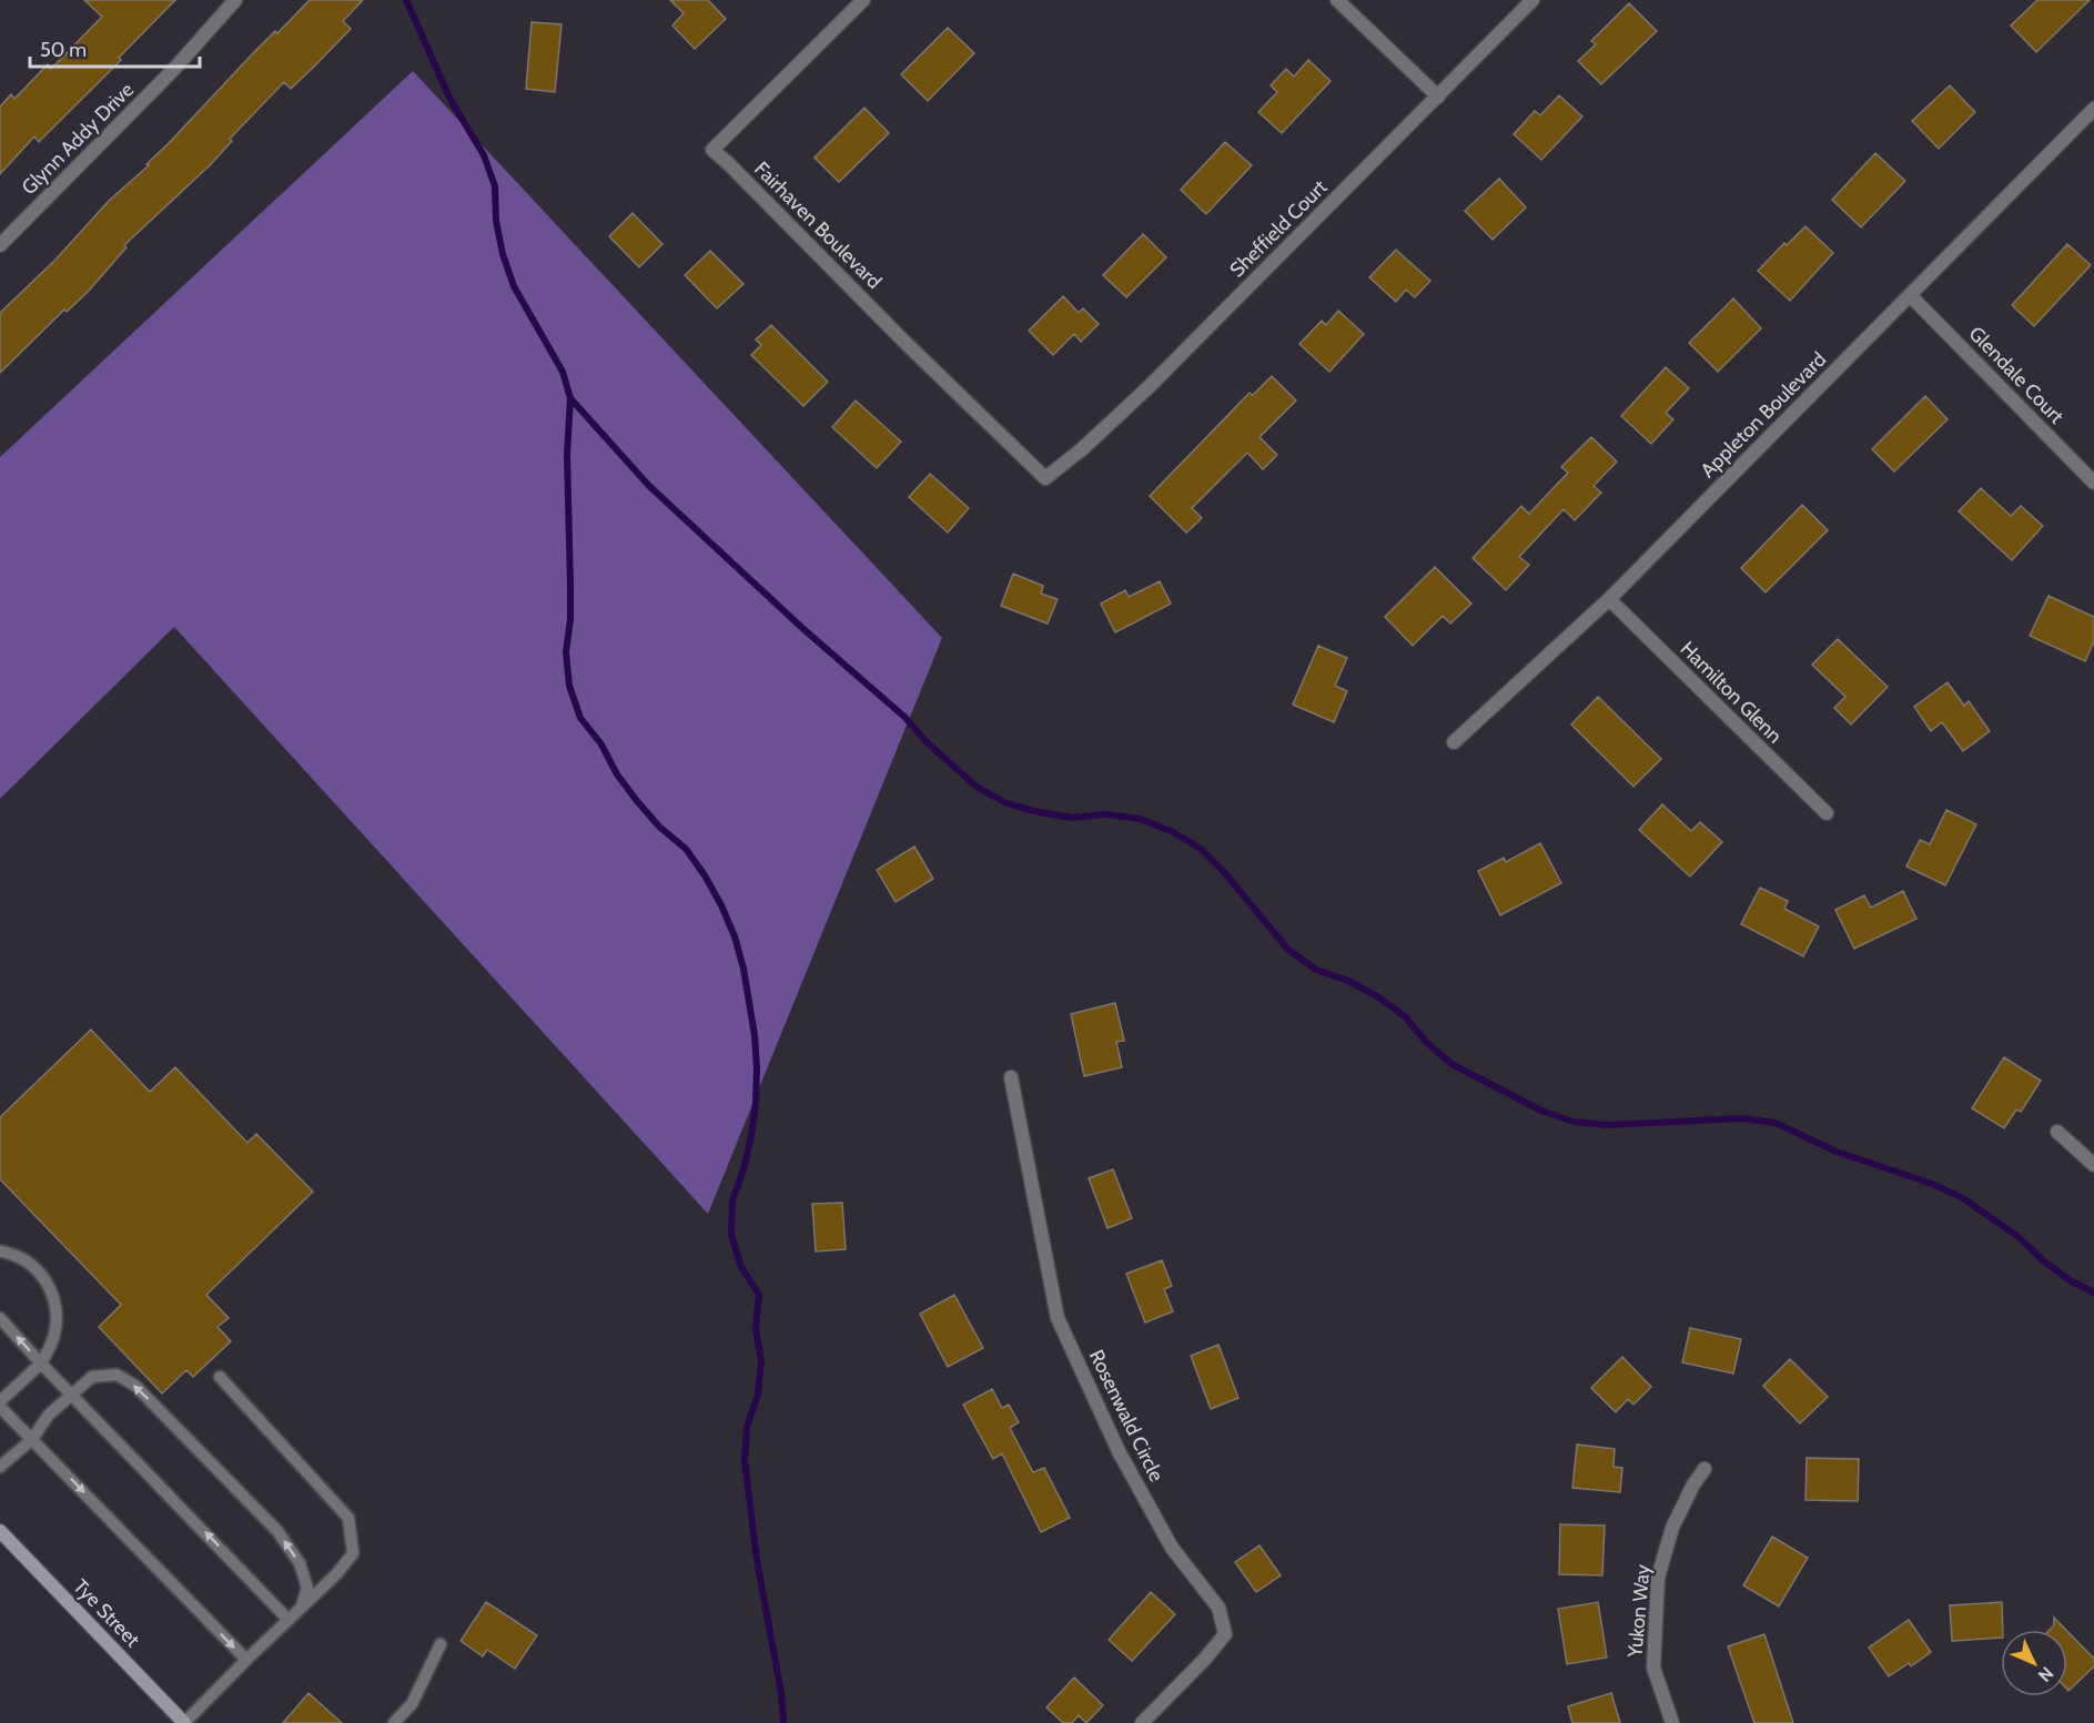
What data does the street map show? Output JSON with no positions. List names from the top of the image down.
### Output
{
  "streets": {
    "street": [
      "Glynn Addy Drive",
      "Fairhaven Boulevard",
      "Sheffield Court",
      "Glendale Court",
      "Appleton Boulevard",
      "Hamilton Glenn",
      "Rosenwald Circle",
      "Yukon Way",
      "Tye Street"
    ]
  },
  "crossings": [
    ["Fairhaven Boulevard", "Sheffield Court"],
    ["Glendale Court", "Appleton Boulevard"],
    ["Appleton Boulevard", "Hamilton Glenn"]
  ],
  "scale_bar": "50 m",
  "north": "bottom right"
}
